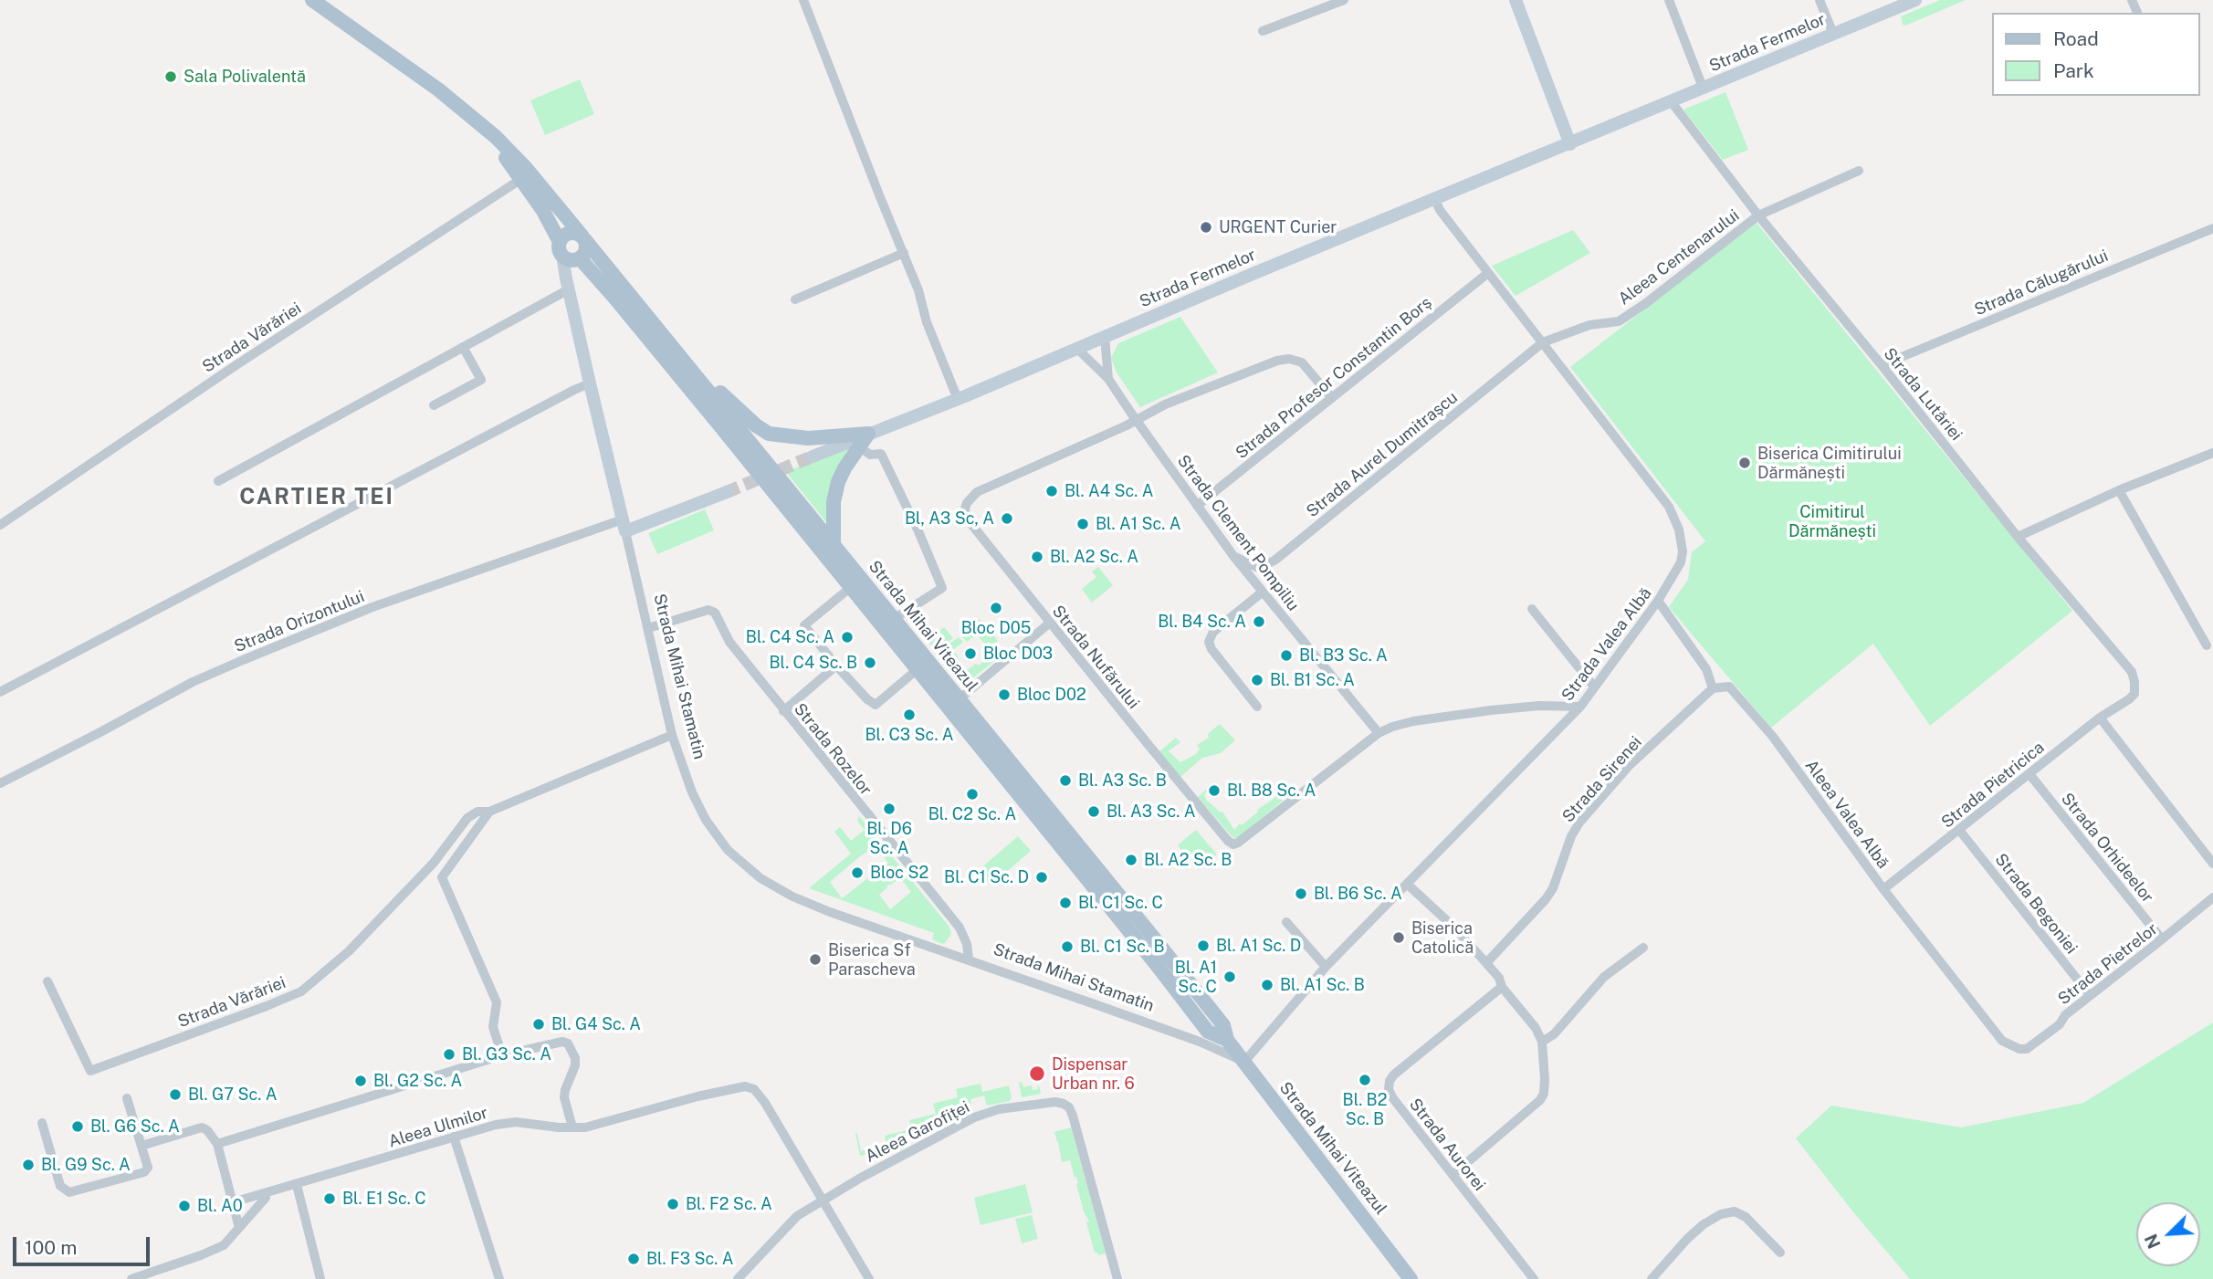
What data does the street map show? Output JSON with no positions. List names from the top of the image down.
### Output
{
  "streets": {
    "main road": ["Strada Mihai Viteazul"],
    "street": [
      "Strada Fermelor",
      "Aleea Centenarului",
      "Strada Călugărului",
      "Strada Vărăriei",
      "Strada Profesor Constantin Borș",
      "Strada Lutăriei",
      "Strada Aurel Dumitrașcu",
      "Strada Clement Pompiliu",
      "Strada Orizontului",
      "Strada Valea Albă",
      "Strada Nufărului",
      "Strada Mihai Stamatin",
      "Strada Rozelor",
      "Strada Sirenei",
      "Strada Pietricica",
      "Aleea Valea Albă",
      "Strada Orhideelor",
      "Strada Begoniei",
      "Strada Pietrelor",
      "Aleea Ulmilor",
      "Aleea Garofiței",
      "Strada Aurorei"
    ]
  },
  "crossings": [
    ["Strada Fermelor", "Strada Lutăriei"],
    ["Strada Fermelor", "Strada Clement Pompiliu"],
    ["Strada Fermelor", "Strada Valea Albă"],
    ["Aleea Centenarului", "Strada Lutăriei"],
    ["Aleea Centenarului", "Strada Aurel Dumitrașcu"],
    ["Aleea Centenarului", "Strada Valea Albă"],
    ["Strada Călugărului", "Strada Lutăriei"],
    ["Strada Vărăriei", "Strada Mihai Viteazul"],
    ["Strada Profesor Constantin Borș", "Strada Clement Pompiliu"],
    ["Strada Profesor Constantin Borș", "Strada Valea Albă"],
    ["Strada Profesor Constantin Borș", "Strada Nufărului"],
    ["Strada Lutăriei", "Strada Pietricica"],
    ["Strada Aurel Dumitrașcu", "Strada Clement Pompiliu"],
    ["Strada Aurel Dumitrașcu", "Strada Valea Albă"],
    ["Strada Clement Pompiliu", "Strada Nufărului"],
    ["Strada Orizontului", "Strada Mihai Stamatin"],
    ["Strada Mihai Viteazul", "Strada Valea Albă"],
    ["Strada Mihai Viteazul", "Strada Mihai Stamatin"],
    ["Strada Valea Albă", "Strada Nufărului"],
    ["Strada Valea Albă", "Strada Mihai Stamatin"],
    ["Strada Mihai Stamatin", "Strada Rozelor"],
    ["Strada Sirenei", "Aleea Valea Albă"],
    ["Strada Pietricica", "Aleea Valea Albă"],
    ["Strada Pietricica", "Strada Orhideelor"],
    ["Strada Pietricica", "Strada Begoniei"],
    ["Aleea Valea Albă", "Strada Pietrelor"],
    ["Strada Orhideelor", "Strada Pietrelor"],
    ["Strada Begoniei", "Strada Pietrelor"],
    ["Aleea Ulmilor", "Aleea Garofiței"]
  ],
  "districts": ["CARTIER TEI"],
  "parks": ["Cimitirul Dărmănești"],
  "places": [
    "Sala Polivalentă",
    "URGENT Curier",
    "Biserica Cimitirului Dărmănești",
    "Bl. A4 Sc. A",
    "Bl, A3 Sc, A",
    "Bl. A1 Sc. A",
    "Bl. A2 Sc. A",
    "Bloc D05",
    "Bl. B4 Sc. A",
    "Bl. C4 Sc. A",
    "Bloc D03",
    "Bl. B3 Sc. A",
    "Bl. C4 Sc. B",
    "Bl. B1 Sc. A",
    "Bloc D02",
    "Bl. C3 Sc. A",
    "Bl. A3 Sc. B",
    "Bl. B8 Sc. A",
    "Bl. C2 Sc. A",
    "Bl. D6 Sc. A",
    "Bl. A3 Sc. A",
    "Bl. A2 Sc. B",
    "Bloc S2",
    "Bl. C1 Sc. D",
    "Bl. B6 Sc. A",
    "Bl. C1 Sc. C",
    "Biserica Catolică",
    "Bl. A1 Sc. D",
    "Bl. C1 Sc. B",
    "Biserica Sf Parascheva",
    "Bl. A1 Sc. C",
    "Bl. A1 Sc. B",
    "Bl. G4 Sc. A",
    "Bl. G3 Sc. A",
    "Dispensar Urban nr. 6",
    "Bl. B2 Sc. B",
    "Bl. G2 Sc. A",
    "Bl. G7 Sc. A",
    "Bl. G6 Sc. A",
    "Bl. G9 Sc. A",
    "Bl. E1 Sc. C",
    "Bl. F2 Sc. A",
    "Bl. A0",
    "Bl. F3 Sc. A"
  ],
  "legend": ["Road", "Park"],
  "scale_bar": "100 m",
  "north": "bottom left"
}
